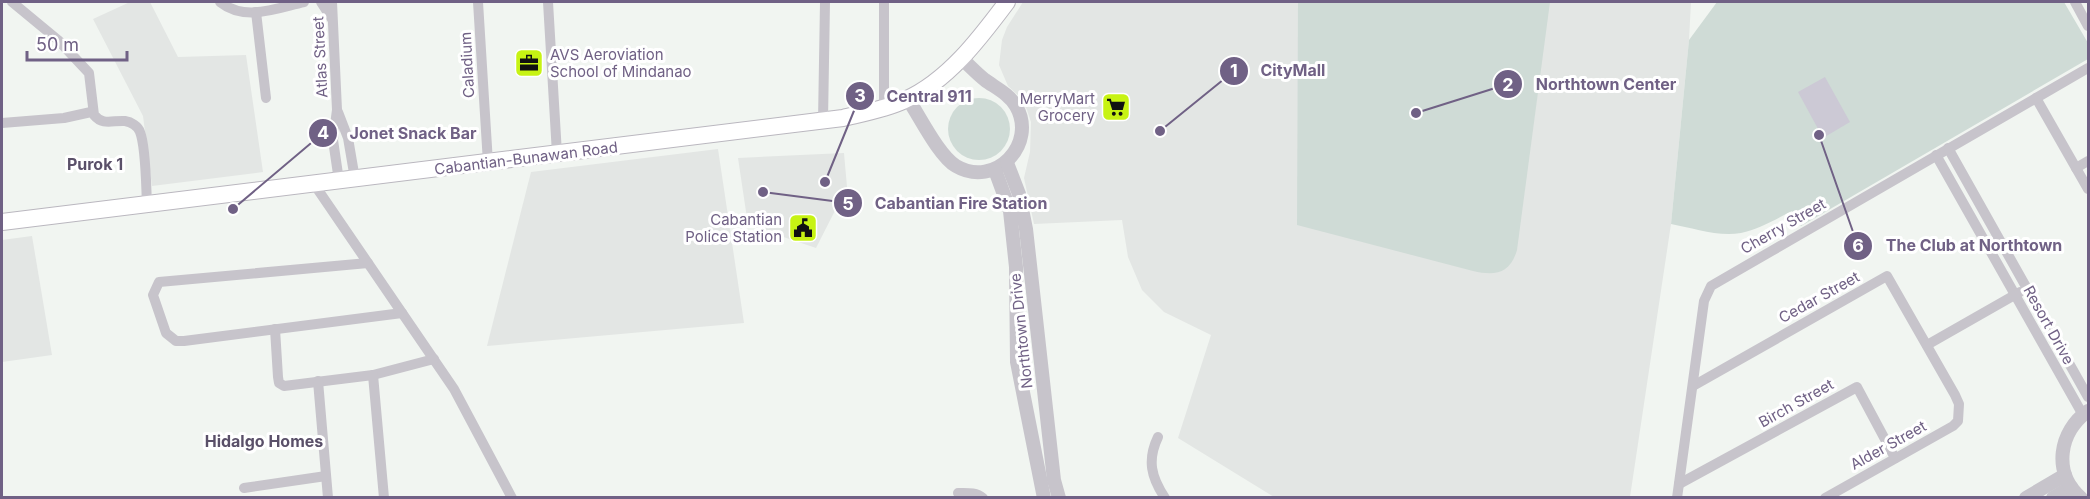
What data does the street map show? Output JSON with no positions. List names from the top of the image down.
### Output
{
  "streets": {
    "main road": ["Cabantian-Bunawan Road"],
    "street": [
      "Atlas Street",
      "Caladium",
      "Cherry Street",
      "Cedar Street",
      "Resort Drive",
      "Northtown Drive",
      "Birch Street",
      "Alder Street"
    ]
  },
  "crossings": [
    ["Atlas Street", "Cabantian-Bunawan Road"],
    ["Caladium", "Cabantian-Bunawan Road"],
    ["Cabantian-Bunawan Road", "Northtown Drive"],
    ["Cherry Street", "Cedar Street"],
    ["Cherry Street", "Resort Drive"],
    ["Cherry Street", "Birch Street"],
    ["Cedar Street", "Alder Street"],
    ["Birch Street", "Alder Street"]
  ],
  "districts": ["Purok 1", "Hidalgo Homes"],
  "places": {
    "office": ["AVS Aeroviation School of Mindanao"],
    "supermarket": ["MerryMart Grocery"],
    "other": [
      "Northtown Center",
      "CityMall",
      "The Club at Northtown",
      "Central 911",
      "Cabantian Fire Station",
      "Jonet Snack Bar"
    ],
    "public building": ["Cabantian Police Station"]
  },
  "scale_bar": "50 m"
}
